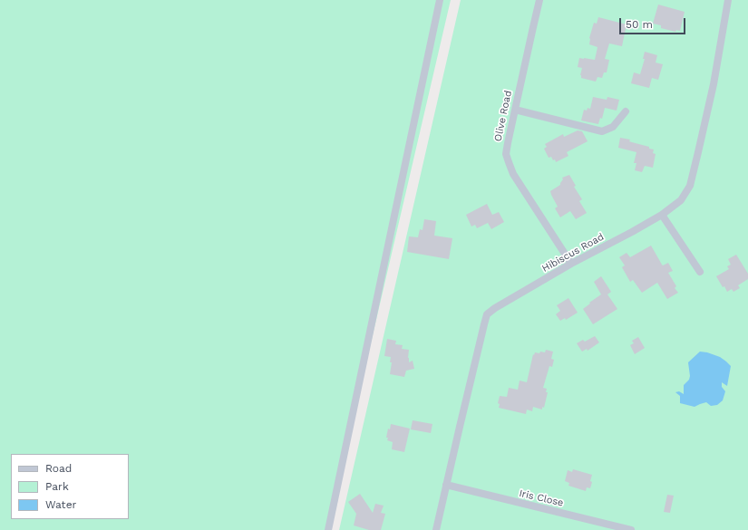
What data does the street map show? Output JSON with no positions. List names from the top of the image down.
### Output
{
  "streets": {
    "street": ["Olive Road", "Hibiscus Road", "Iris Close"]
  },
  "crossings": [
    ["Olive Road", "Hibiscus Road"],
    ["Hibiscus Road", "Iris Close"]
  ],
  "legend": ["Road", "Park", "Water"],
  "scale_bar": "50 m"
}
